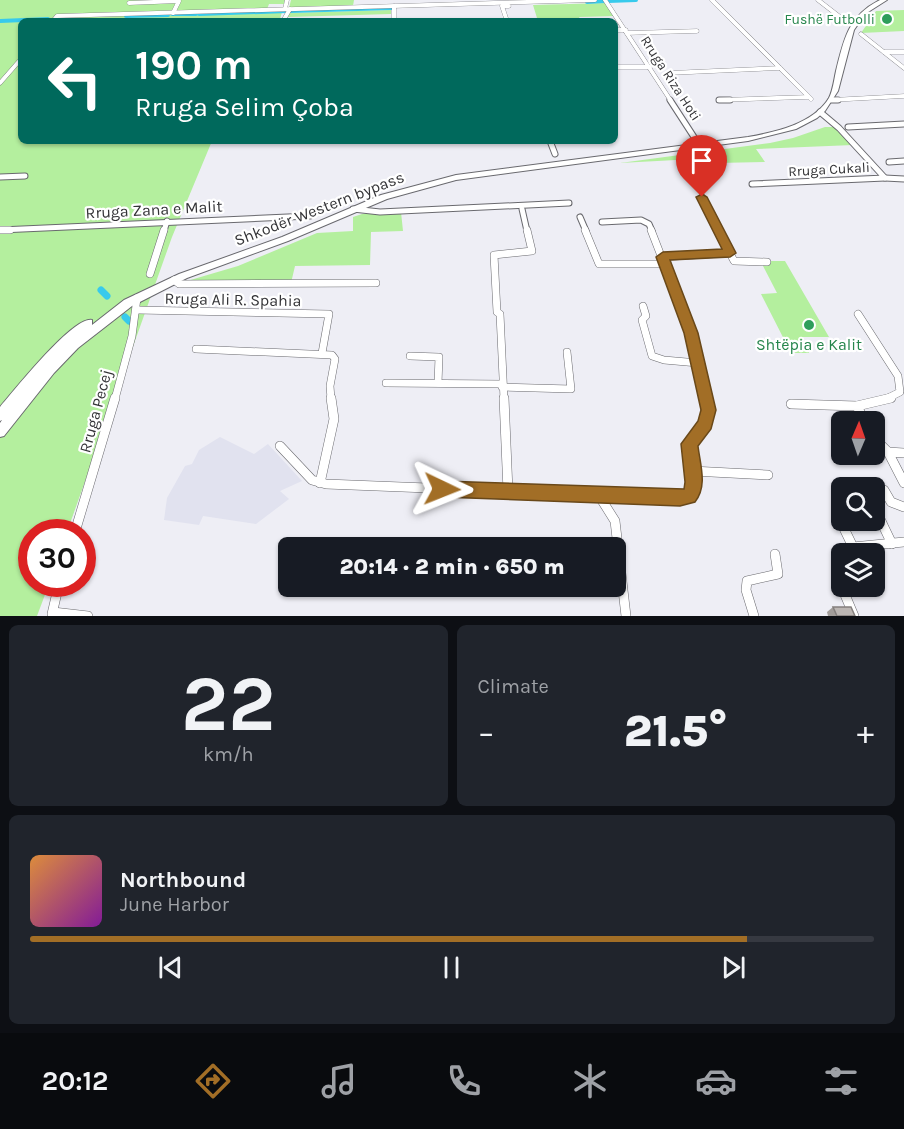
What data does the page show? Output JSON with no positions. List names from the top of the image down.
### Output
{
  "streets": {
    "highway": ["Shkodër Western bypass"],
    "street": [
      "Rruga Riza Hoti",
      "Rruga Cukali",
      "Rruga Zana e Malit",
      "Rruga Ali R. Spahia",
      "Rruga Pecej"
    ]
  },
  "crossings": [
    ["Rruga Cukali", "Shkodër Western bypass"],
    ["Shkodër Western bypass", "Rruga Pecej"],
    ["Rruga Ali R. Spahia", "Rruga Pecej"]
  ],
  "places": ["Fushë Futbolli", "Shtëpia e Kalit"],
  "north": "top",
  "page": {
    "turn": ["190 m", "Rruga Selim Çoba"],
    "limit": "30",
    "trip": "20:14 · 2 min · 650 m",
    "tile": [
      ["22", "km/h"],
      "Climate"
    ],
    "heat": ["−", "21.5°", "+"],
    "song": ["Northbound", "June Harbor"],
    "tabs": "20:12"
  }
}
